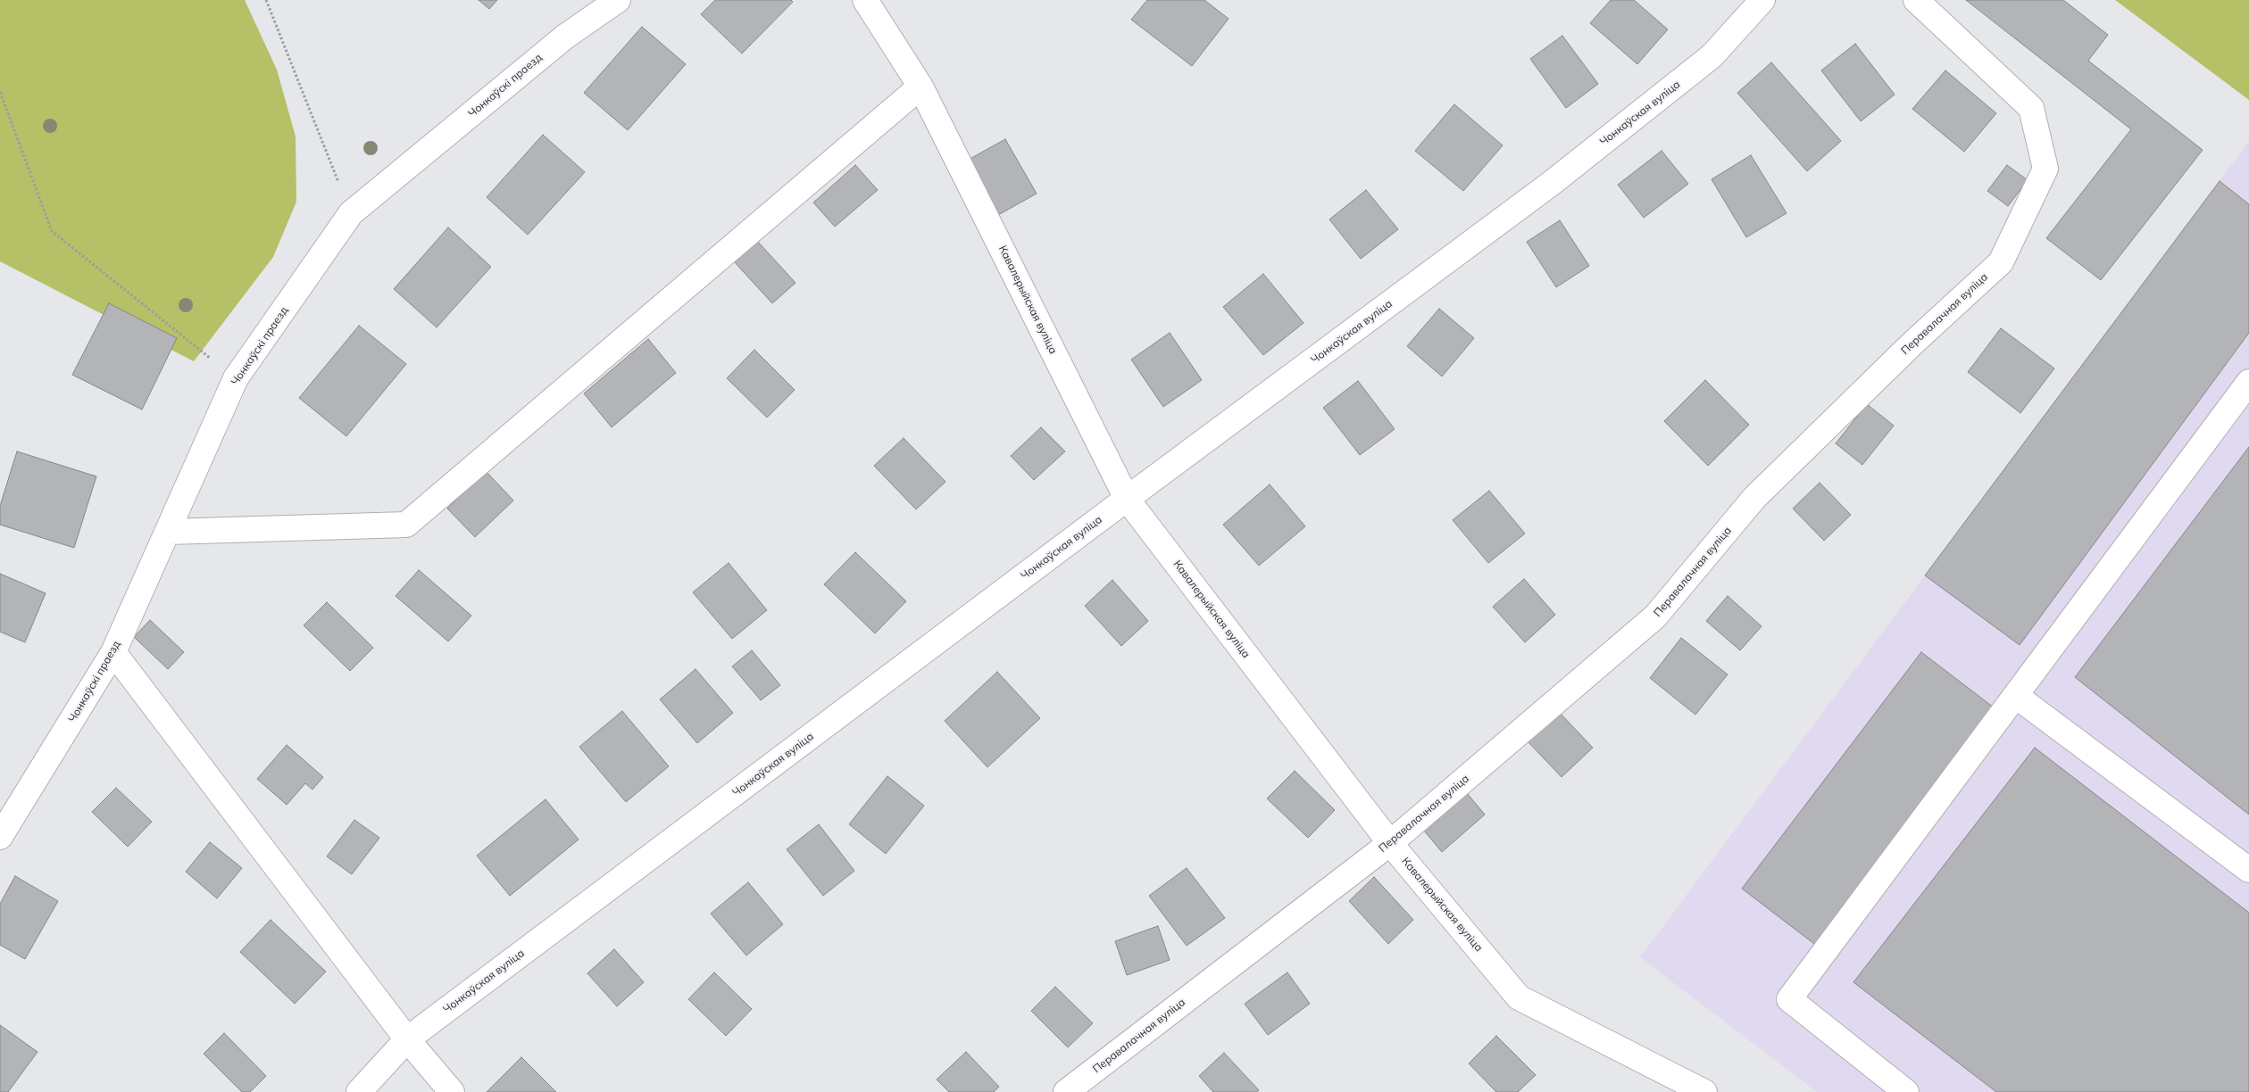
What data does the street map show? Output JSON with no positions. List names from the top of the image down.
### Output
{
  "streets": {
    "street": [
      "Чонкаўскі праезд",
      "Чонкаўская вуліца",
      "Кавалерыйская вуліца",
      "Перавалачная вуліца"
    ]
  },
  "crossings": [
    ["Чонкаўская вуліца", "Кавалерыйская вуліца"],
    ["Кавалерыйская вуліца", "Перавалачная вуліца"]
  ]
}
